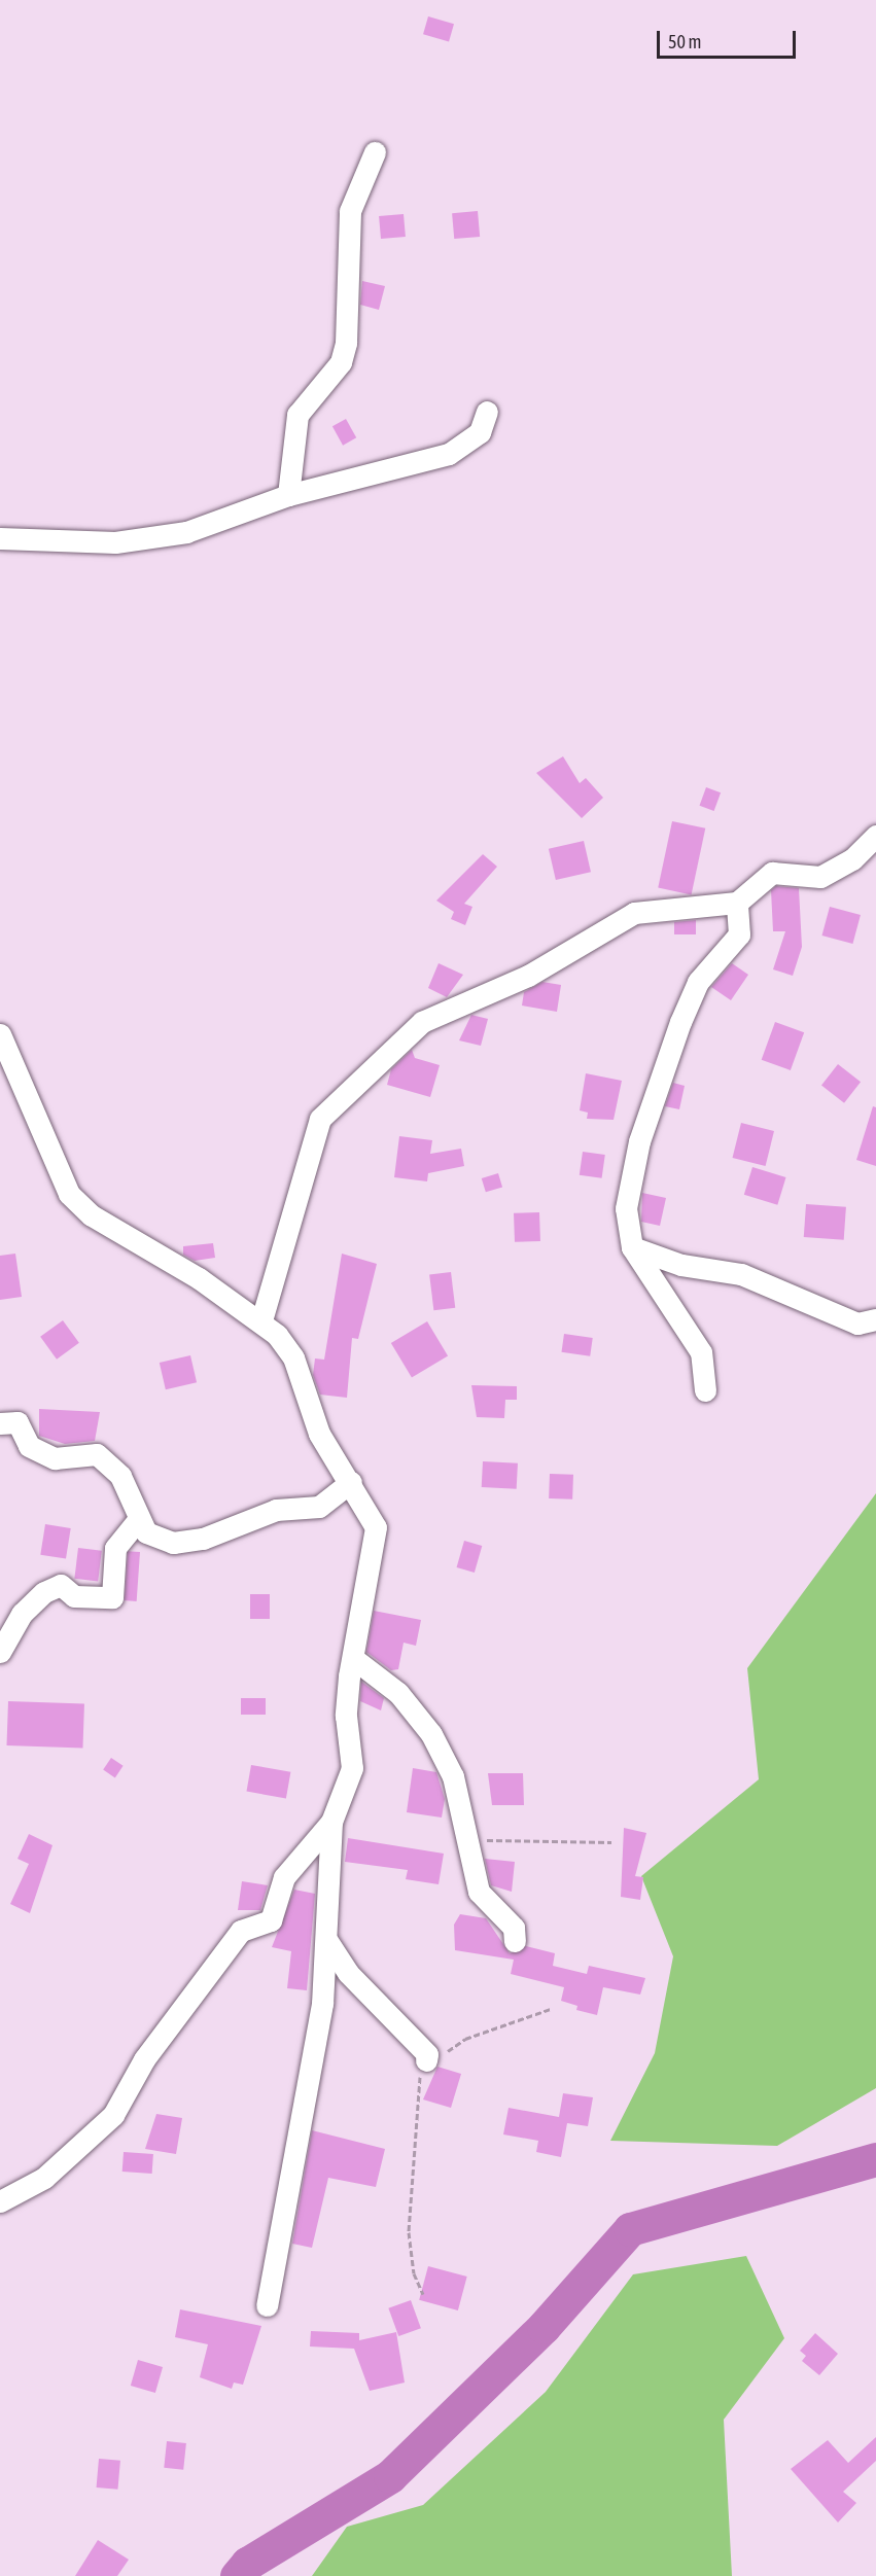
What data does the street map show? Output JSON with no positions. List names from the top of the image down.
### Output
{
  "scale_bar": "50 m"
}
